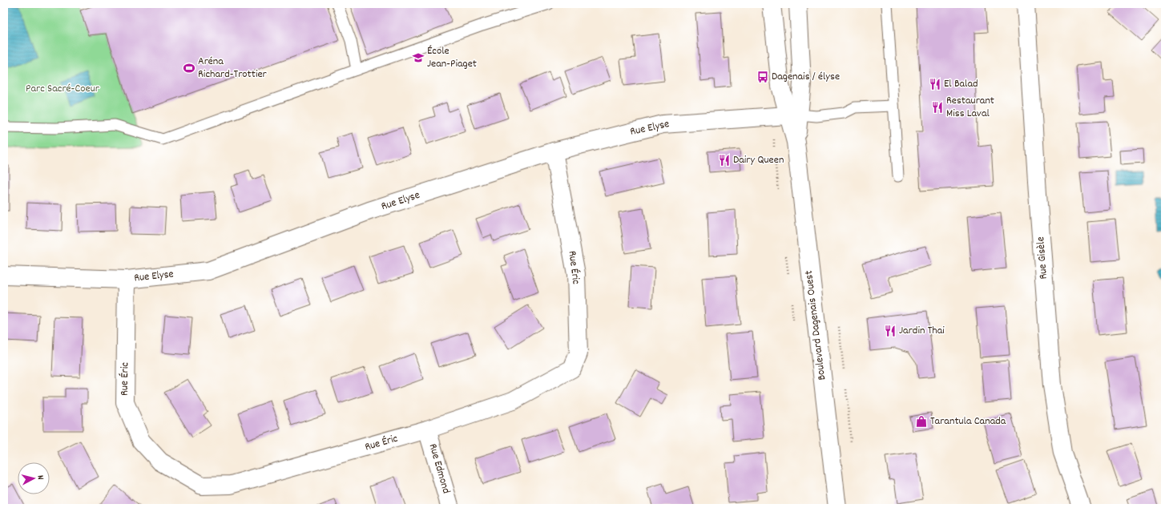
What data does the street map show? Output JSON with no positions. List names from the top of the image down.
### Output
{
  "streets": {
    "street": [
      "Rue Elyse",
      "Rue Gisèle",
      "Rue Éric",
      "Boulevard Dagenais Ouest",
      "Rue Edmond"
    ]
  },
  "crossings": [
    ["Rue Elyse", "Rue Éric"],
    ["Rue Elyse", "Boulevard Dagenais Ouest"],
    ["Rue Éric", "Rue Edmond"]
  ],
  "parks": ["Parc Sacré-Coeur"],
  "places": {
    "school or university": ["École Jean-Piaget"],
    "sports": ["Aréna Richard-Trottier"],
    "bus stop": ["Dagenais / élyse"],
    "restaurant": [
      "El Balad",
      "Restaurant Miss Laval",
      "Dairy Queen",
      "Jardin Thai"
    ],
    "shop": ["Tarantula Canada"]
  },
  "north": "right"
}
